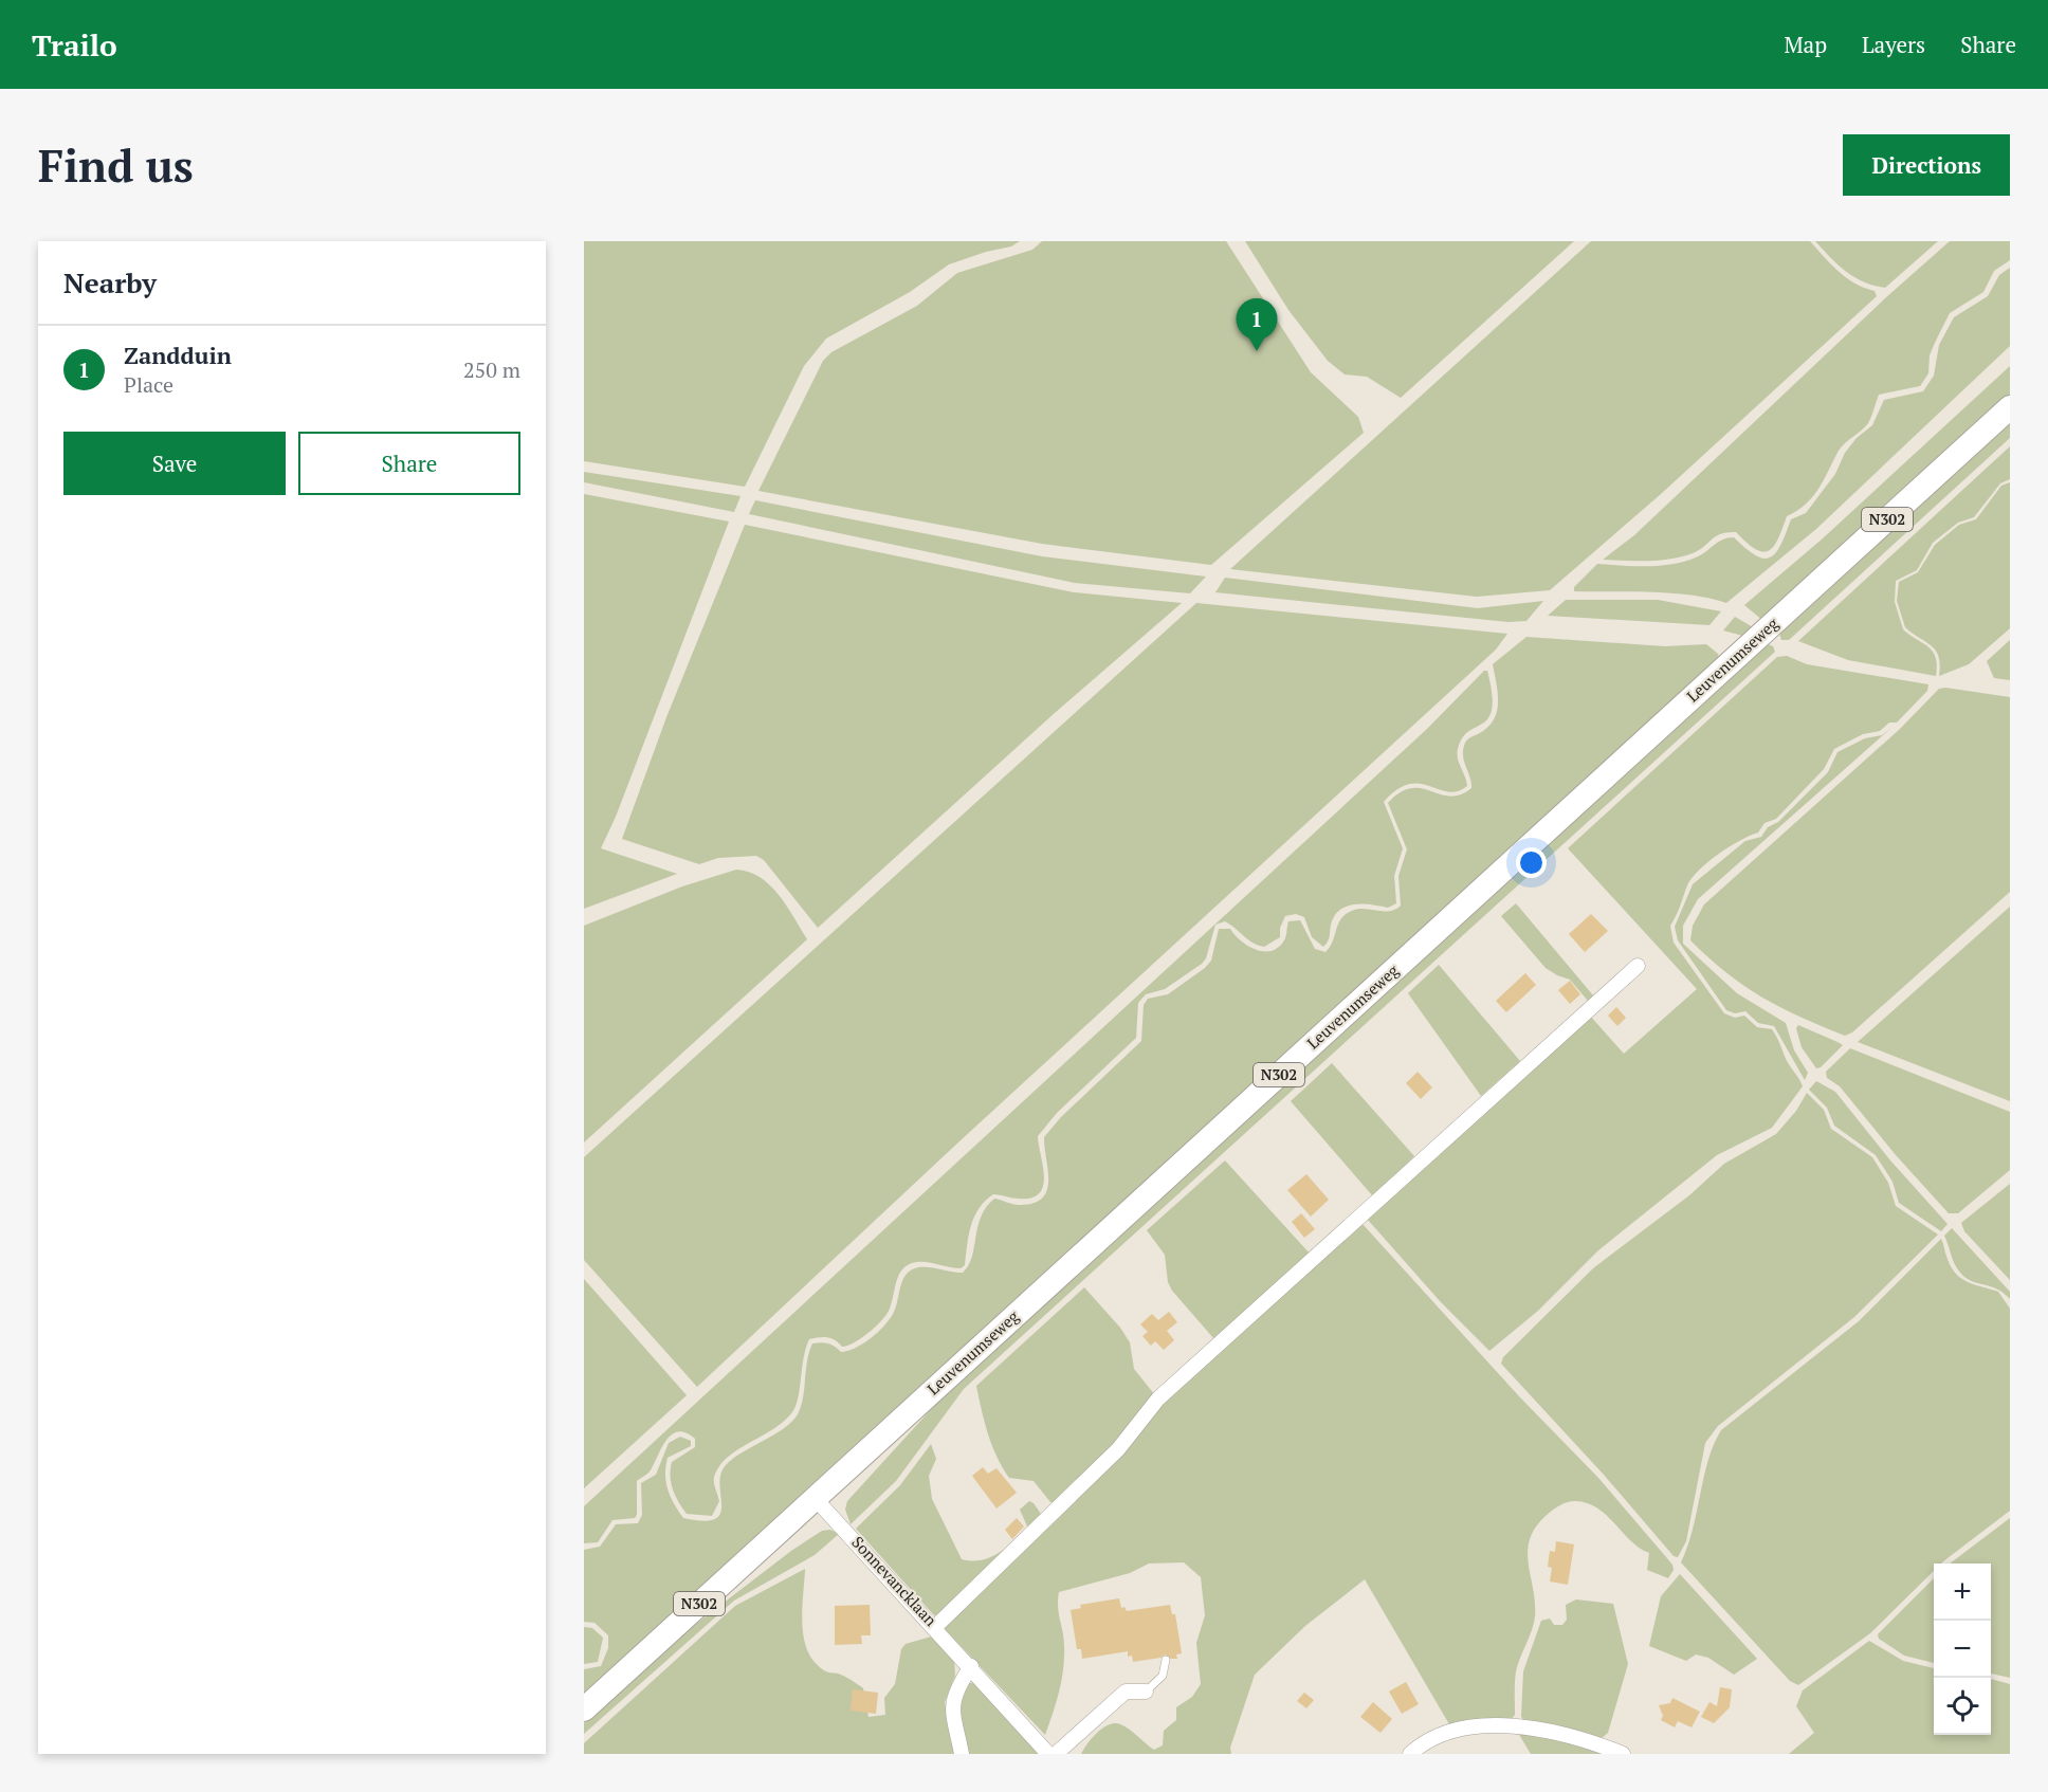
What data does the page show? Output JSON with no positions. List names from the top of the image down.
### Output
{
  "streets": {
    "main road": ["N302", "Leuvenumseweg"],
    "street": ["Sonnevancklaan"]
  },
  "crossings": [
    ["Leuvenumseweg", "Sonnevancklaan"]
  ],
  "page": {
    "header": "Trailo",
    "nav": ["Map", "Layers", "Share"],
    "buttons": [
      "Directions",
      ["Save", "Share"]
    ],
    "title": "Find us",
    "heading": "Nearby",
    "pins": "1",
    "list": [
      {
        "mark": "1",
        "name": "Zandduin",
        "note": "Place",
        "value": "250 m"
      }
    ],
    "map_buttons": ["+", "−"]
  }
}
